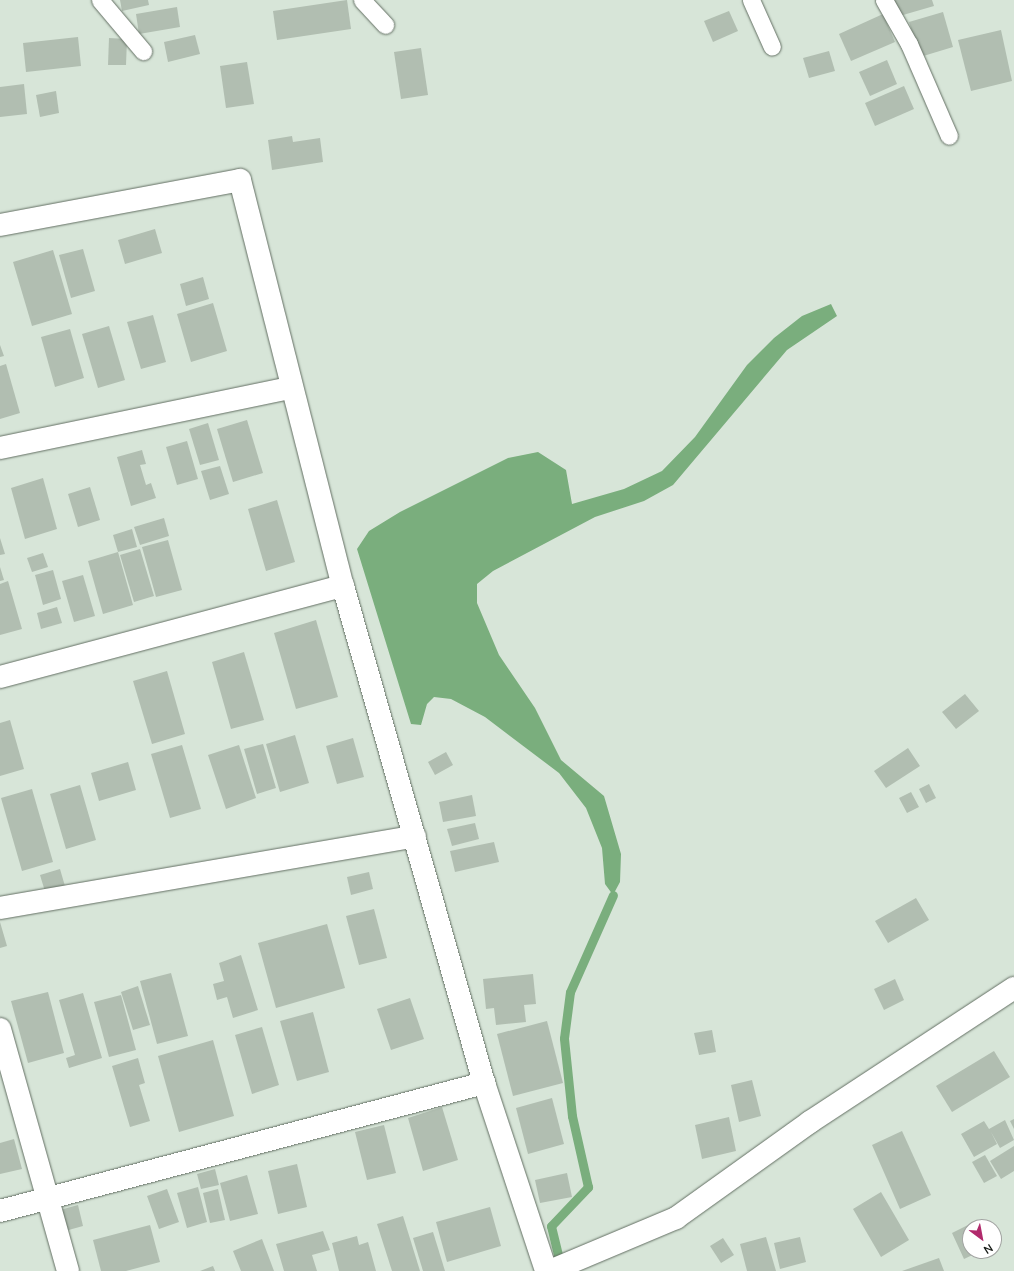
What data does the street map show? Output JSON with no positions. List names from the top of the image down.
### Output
{
  "north": "bottom right"
}
